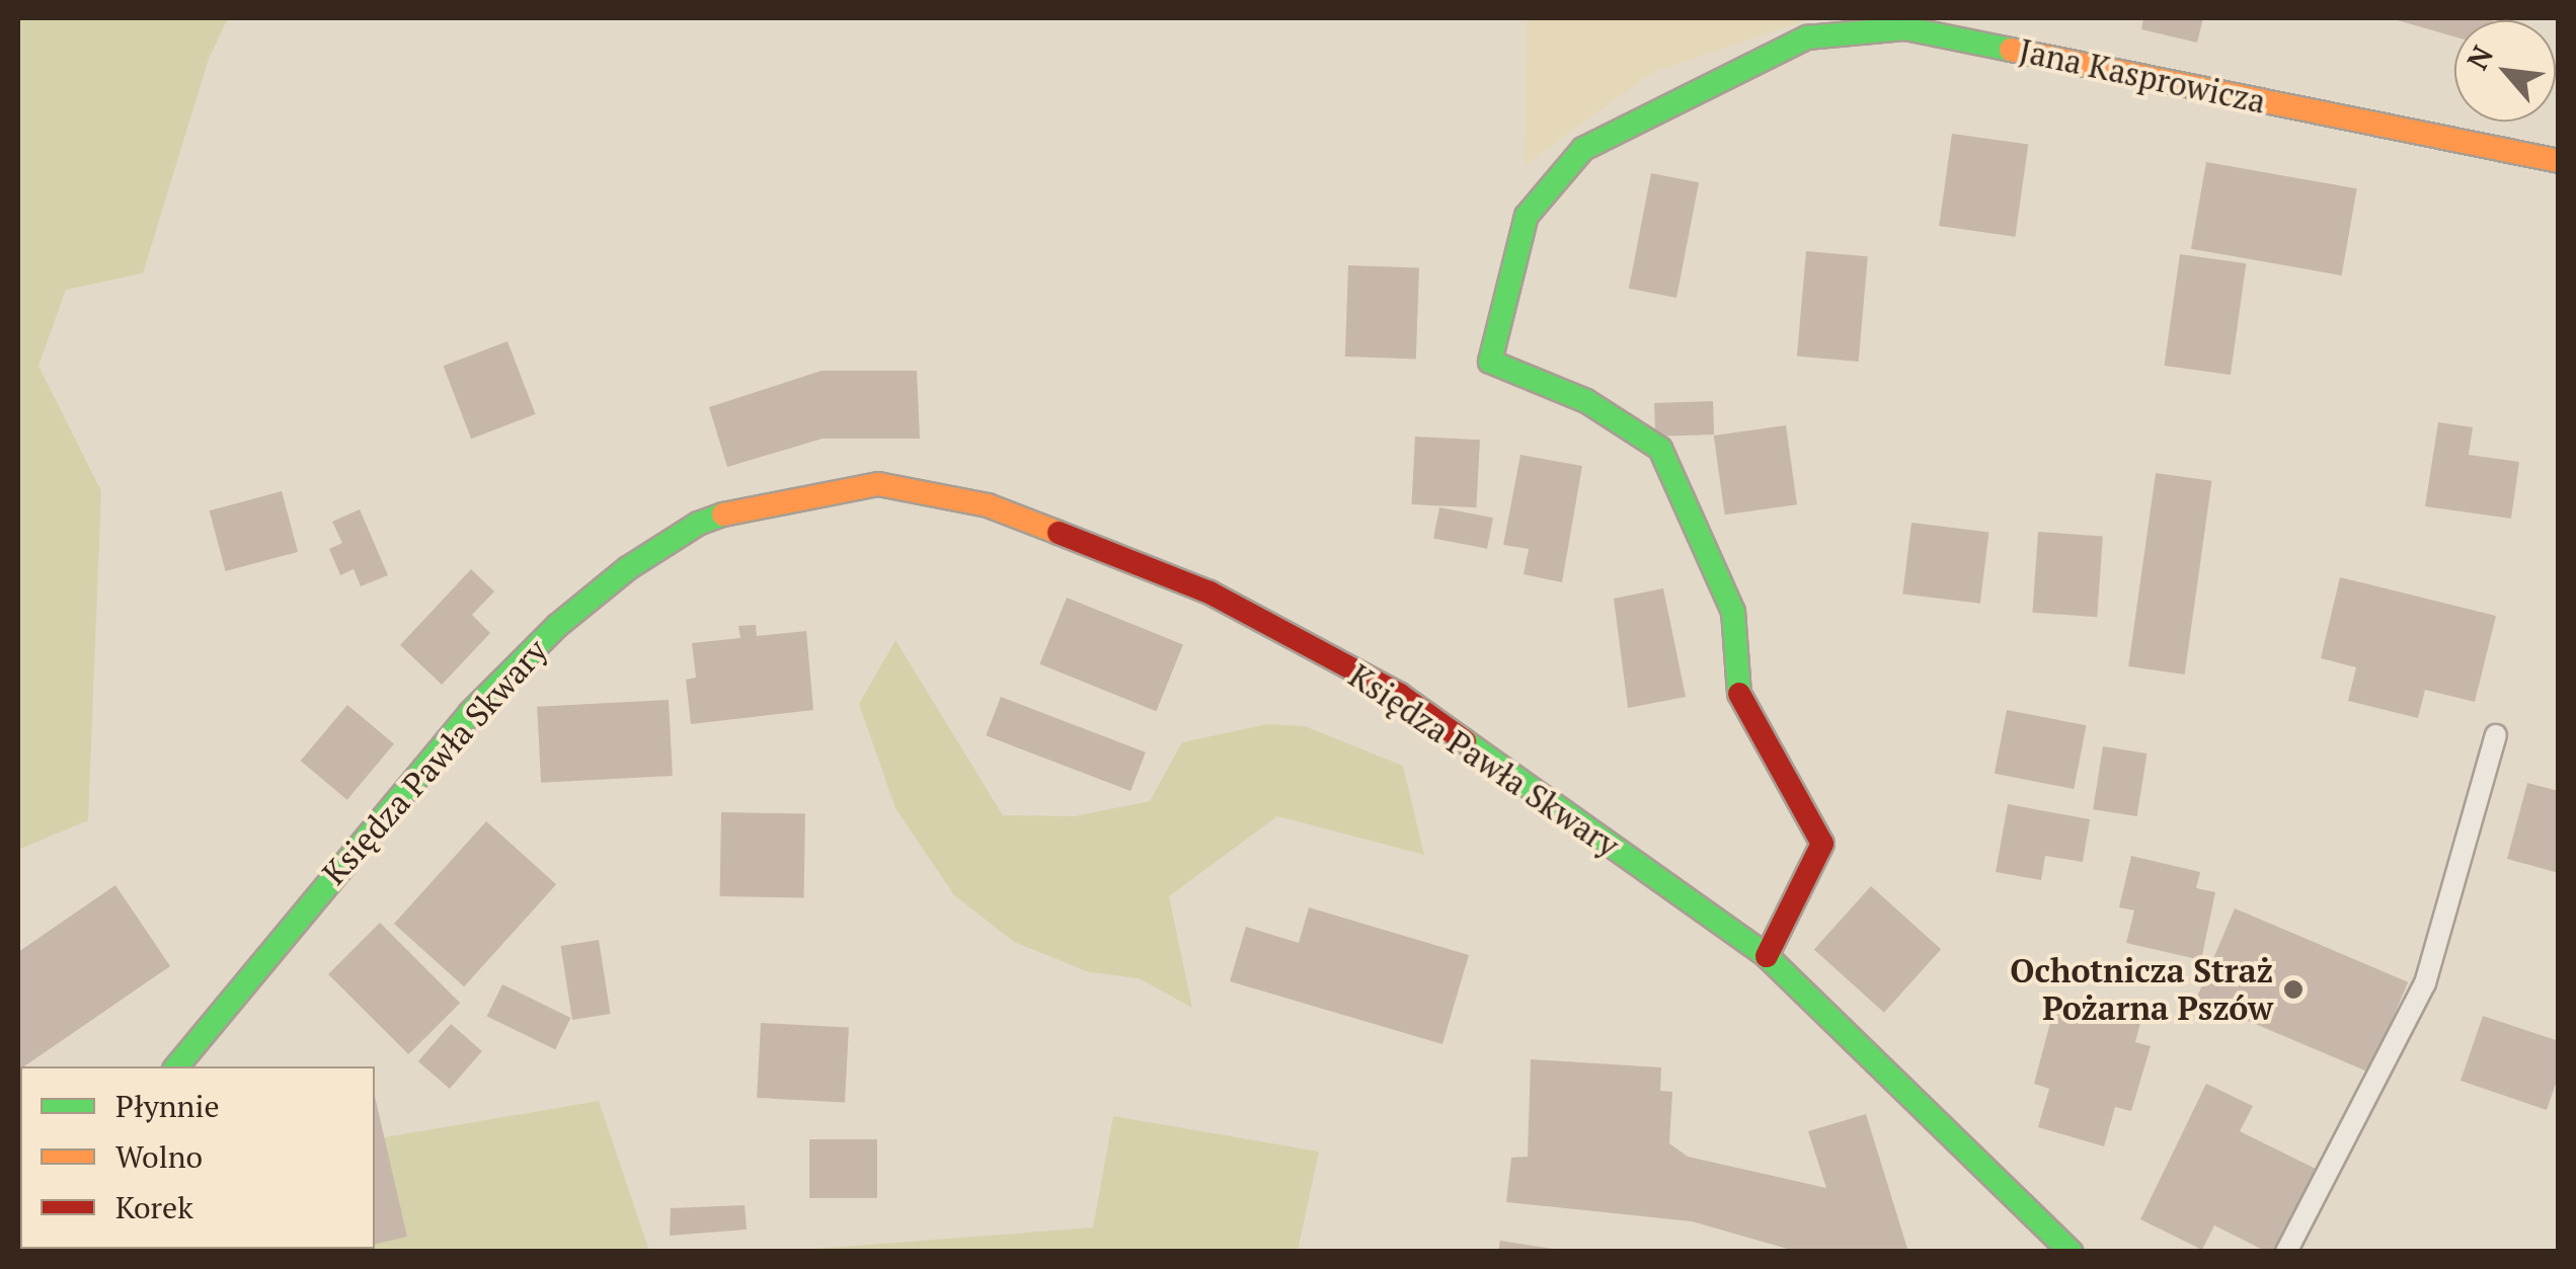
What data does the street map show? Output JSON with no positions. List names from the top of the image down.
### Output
{
  "streets": {
    "main road": ["Jana Kasprowicza", "Księdza Pawła Skwary"]
  },
  "crossings": [
    ["Jana Kasprowicza", "Księdza Pawła Skwary"]
  ],
  "places": ["Ochotnicza Straż Pożarna Pszów"],
  "legend": ["Płynnie", "Wolno", "Korek"],
  "north": "top left"
}
